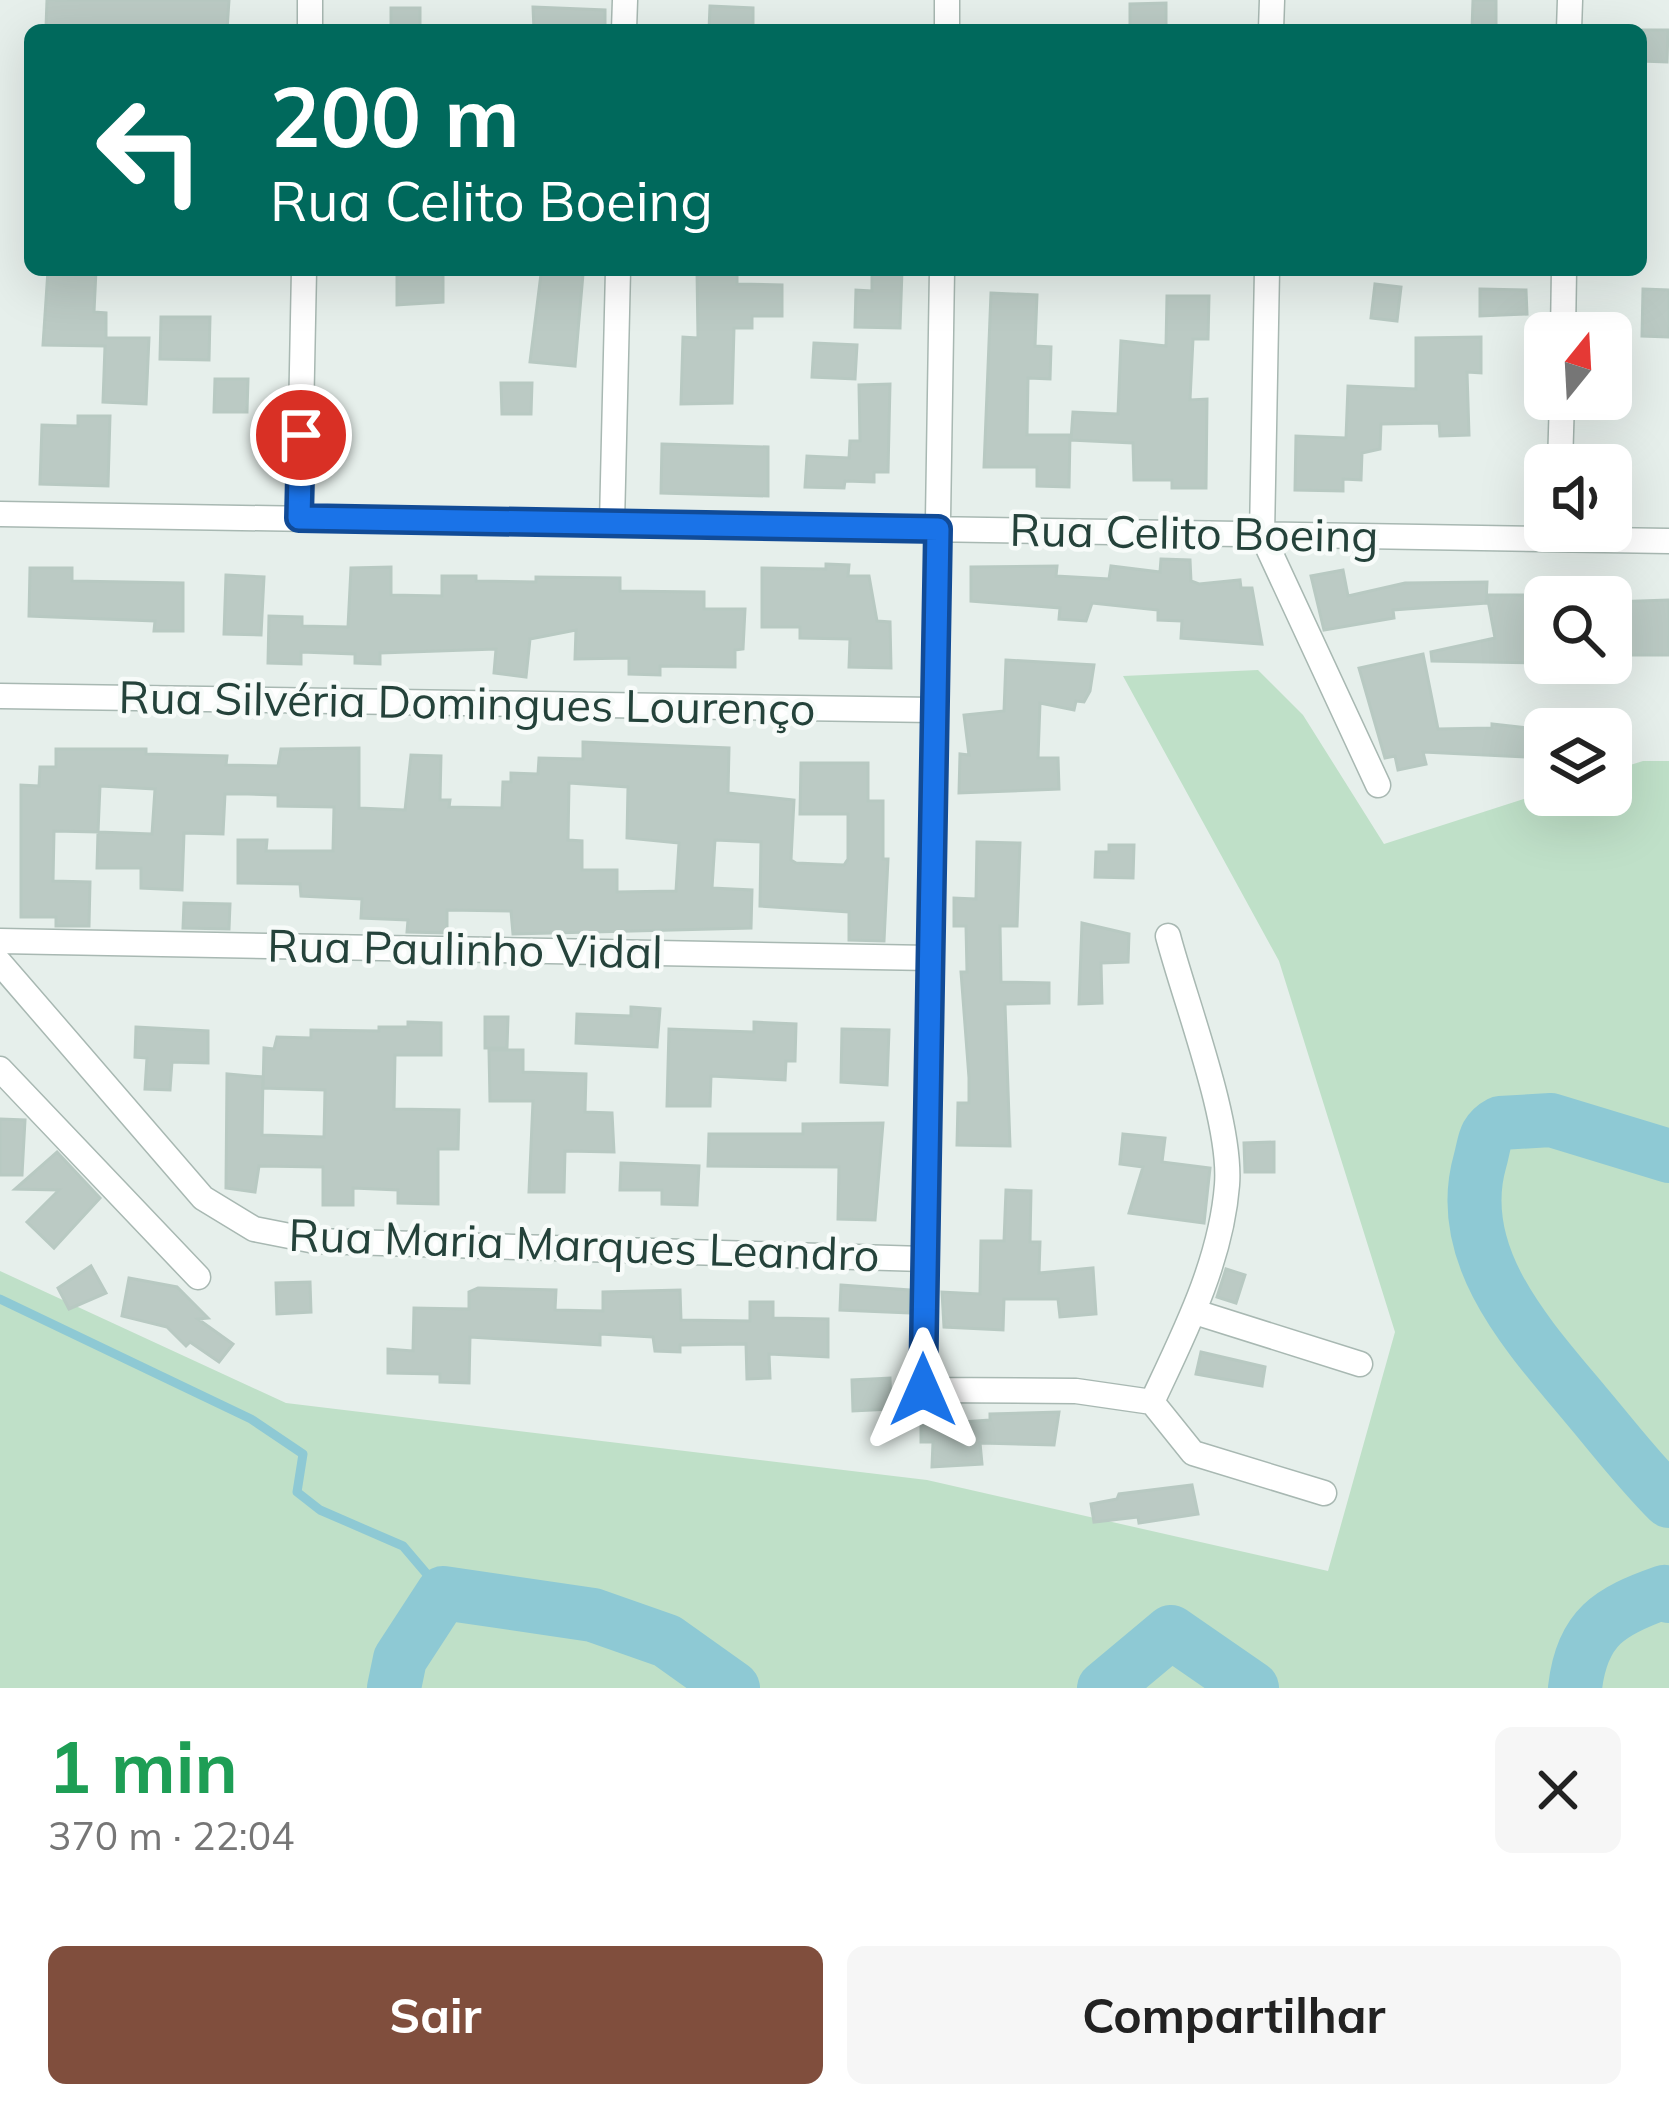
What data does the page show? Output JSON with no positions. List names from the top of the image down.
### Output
{
  "streets": {
    "street": [
      "Rua Celito Boeing",
      "Rua Silvéria Domingues Lourenço",
      "Rua Paulinho Vidal",
      "Rua Maria Marques Leandro"
    ]
  },
  "north": "top",
  "page": {
    "turn": ["200 m", "Rua Celito Boeing"],
    "heading": ["1 min", "370 m · 22:04"],
    "buttons": ["Sair", "Compartilhar"]
  }
}
